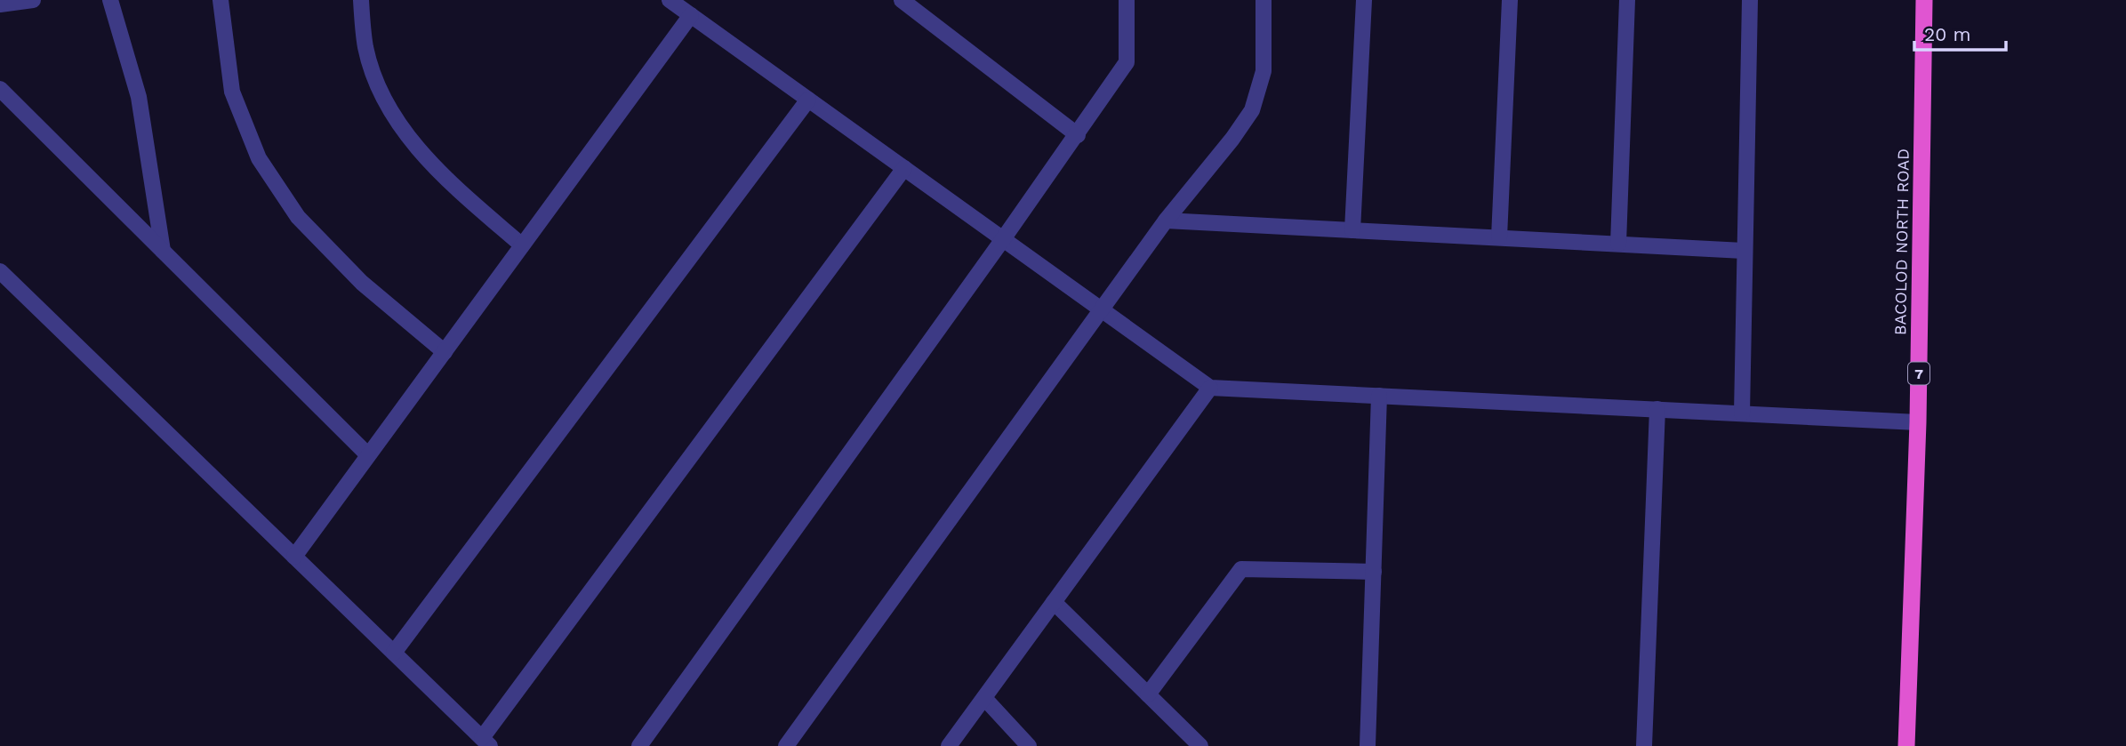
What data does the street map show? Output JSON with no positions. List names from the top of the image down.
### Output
{
  "streets": {
    "highway": ["BACOLOD NORTH ROAD", "7"]
  },
  "scale_bar": "20 m"
}
